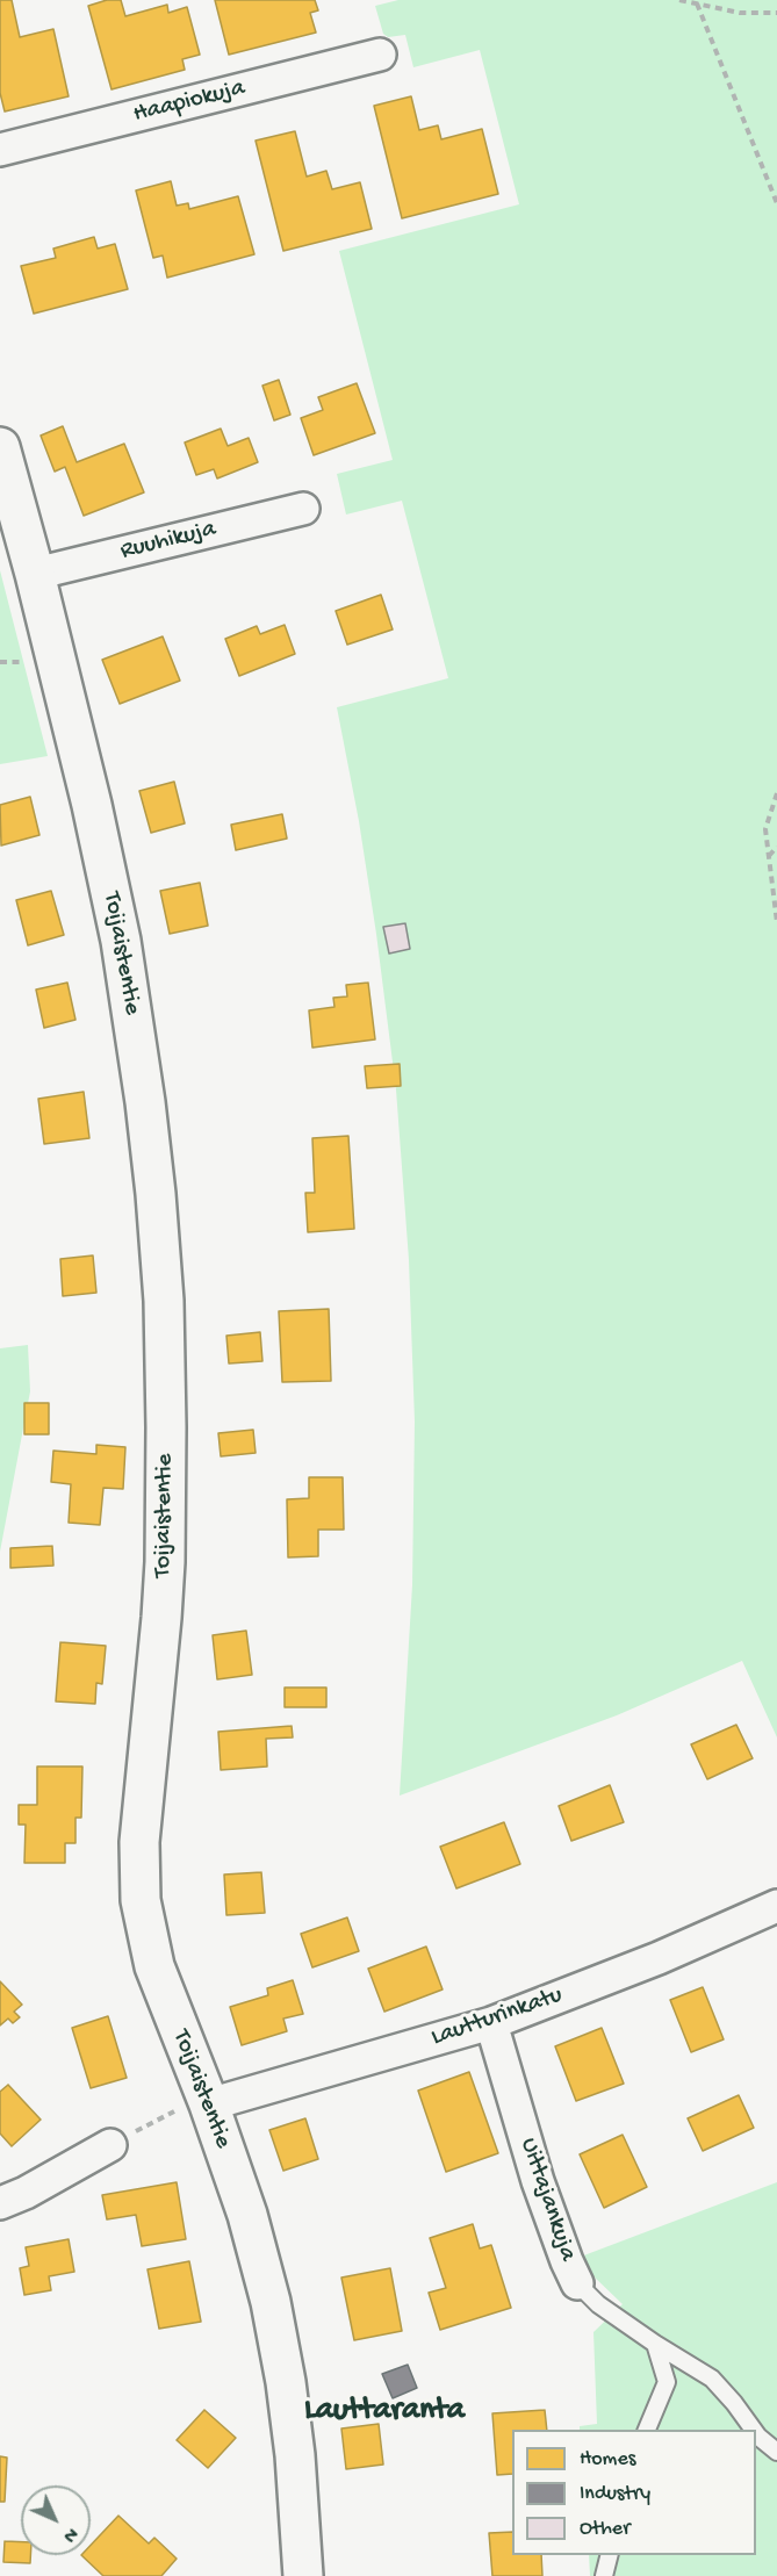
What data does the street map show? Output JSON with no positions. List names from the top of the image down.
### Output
{
  "streets": {
    "street": [
      "Haapiokuja",
      "Ruuhikuja",
      "Toijaistentie",
      "Lautturinkatu",
      "Uittajankuja"
    ]
  },
  "crossings": [
    ["Ruuhikuja", "Toijaistentie"],
    ["Toijaistentie", "Lautturinkatu"],
    ["Lautturinkatu", "Uittajankuja"]
  ],
  "districts": ["Lauttaranta"],
  "legend": ["Homes", "Industry", "Other"],
  "north": "bottom right"
}
